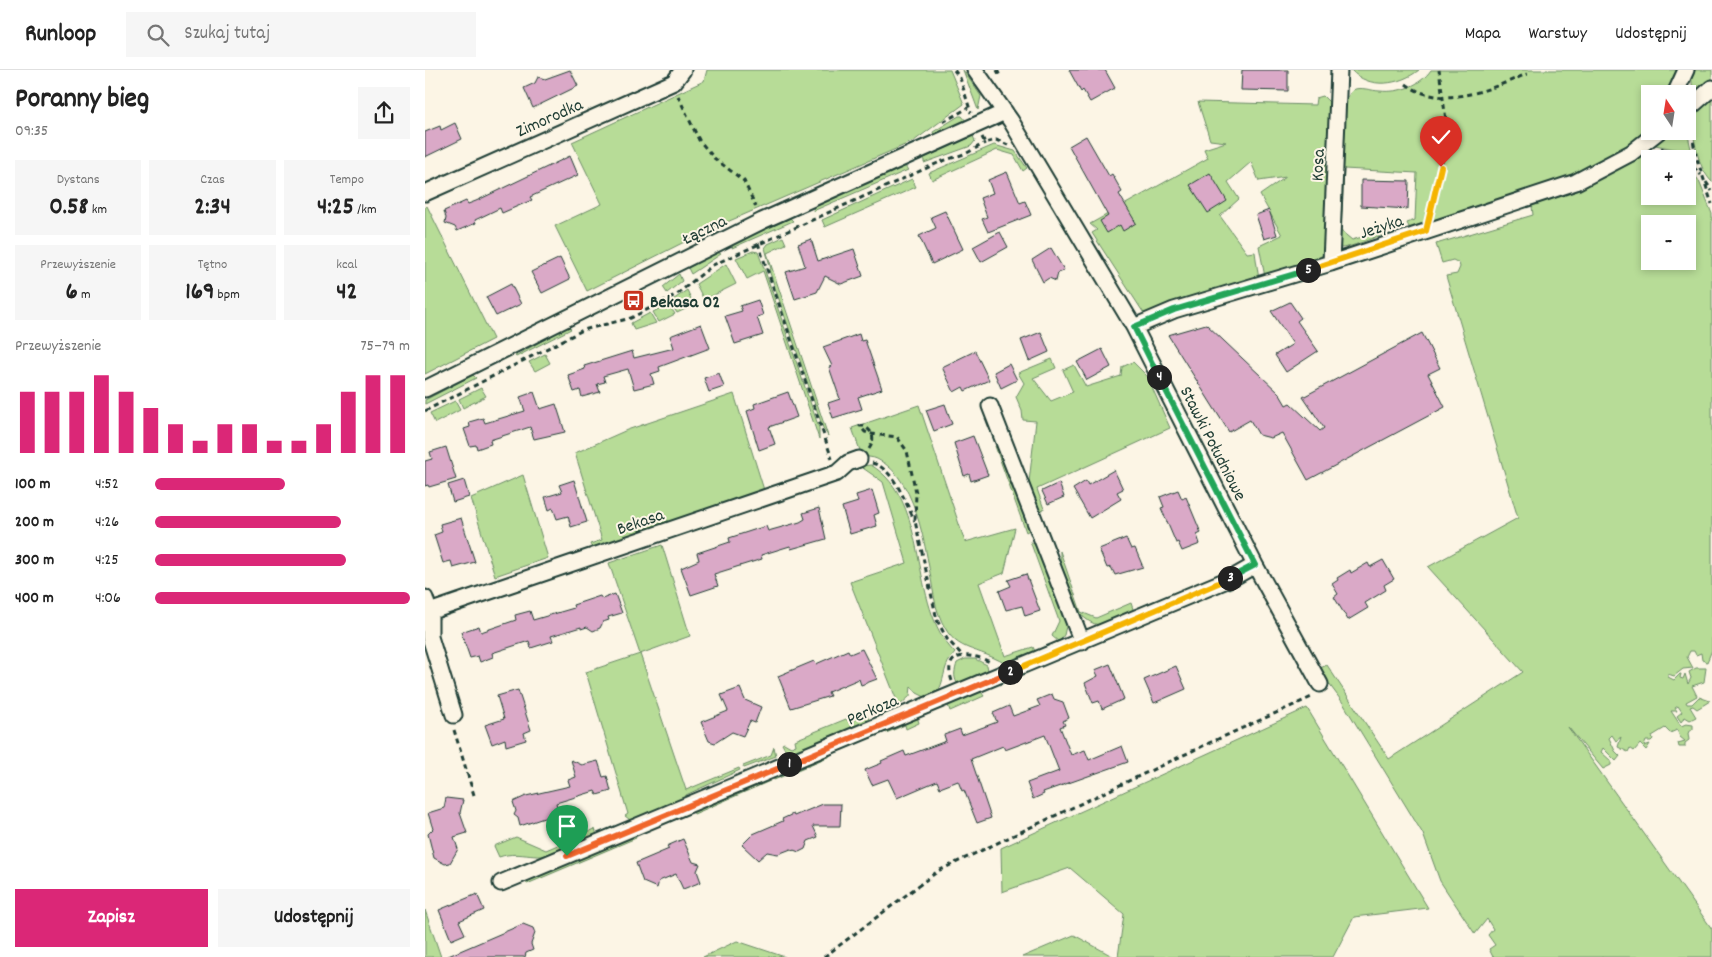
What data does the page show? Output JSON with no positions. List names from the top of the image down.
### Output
{
  "streets": {
    "street": [
      "Zimorodka",
      "Kosa",
      "Jeżyka",
      "Łączna",
      "Stawki Południowe",
      "Bekasa",
      "Perkoza"
    ]
  },
  "crossings": [
    ["Kosa", "Jeżyka"],
    ["Jeżyka", "Stawki Południowe"],
    ["Łączna", "Stawki Południowe"],
    ["Stawki Południowe", "Perkoza"]
  ],
  "places": {
    "bus stop": ["Bekasa 02"]
  },
  "north": "top",
  "page": {
    "header": "Runloop",
    "search": "Szukaj tutaj",
    "nav": ["Mapa", "Warstwy", "Udostępnij"],
    "heading": ["Poranny bieg", "09:35"],
    "map_buttons": ["+", "−"],
    "stats": [
      ["Dystans", "0.58 km"],
      ["Czas", "2:34"],
      ["Tempo", "4:25 /km"],
      ["Przewyższenie", "6 m"],
      ["Tętno", "169 bpm"],
      ["kcal", "42"]
    ],
    "pins": [
      "5",
      "4",
      "3",
      "2",
      "1"
    ],
    "chart": ["Przewyższenie", "75–79 m"],
    "list": [
      {
        "name": "100 m",
        "note": "4:52"
      },
      {
        "name": "200 m",
        "note": "4:26"
      },
      {
        "name": "300 m",
        "note": "4:25"
      },
      {
        "name": "400 m",
        "note": "4:06"
      }
    ],
    "buttons": ["Zapisz", "Udostępnij"]
  }
}
